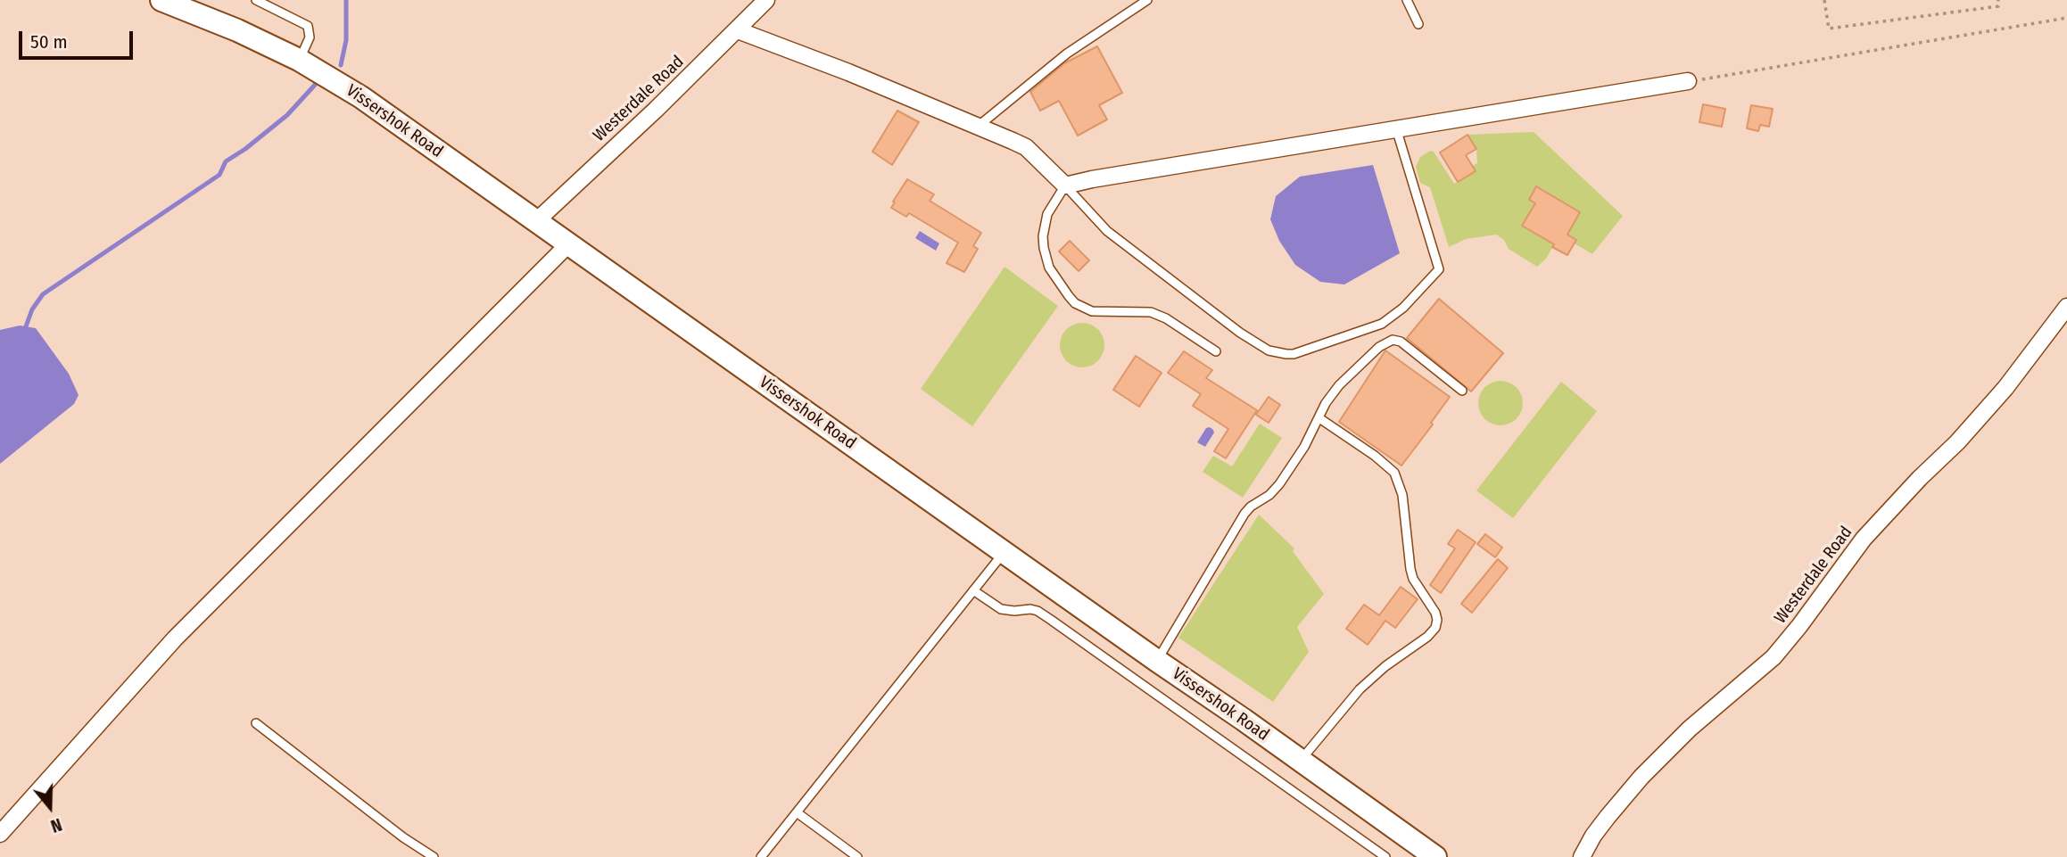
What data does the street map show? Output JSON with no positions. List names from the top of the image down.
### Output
{
  "streets": {
    "main road": ["Vissershok Road"],
    "street": ["Westerdale Road"]
  },
  "crossings": [
    ["Westerdale Road", "Vissershok Road"]
  ],
  "scale_bar": "50 m",
  "north": "bottom"
}
